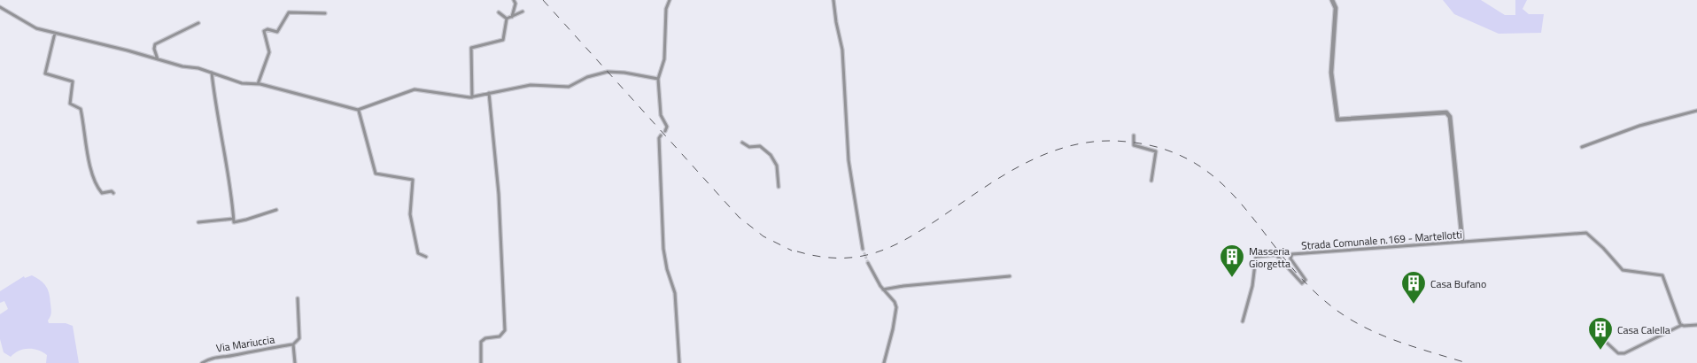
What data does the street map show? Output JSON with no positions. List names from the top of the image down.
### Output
{
  "streets": {
    "street": ["Strada Comunale n.169 - Martellotti", "Via Mariuccia"]
  },
  "places": {
    "building": ["Masseria Giorgetta", "Casa Bufano", "Casa Calella"]
  }
}
